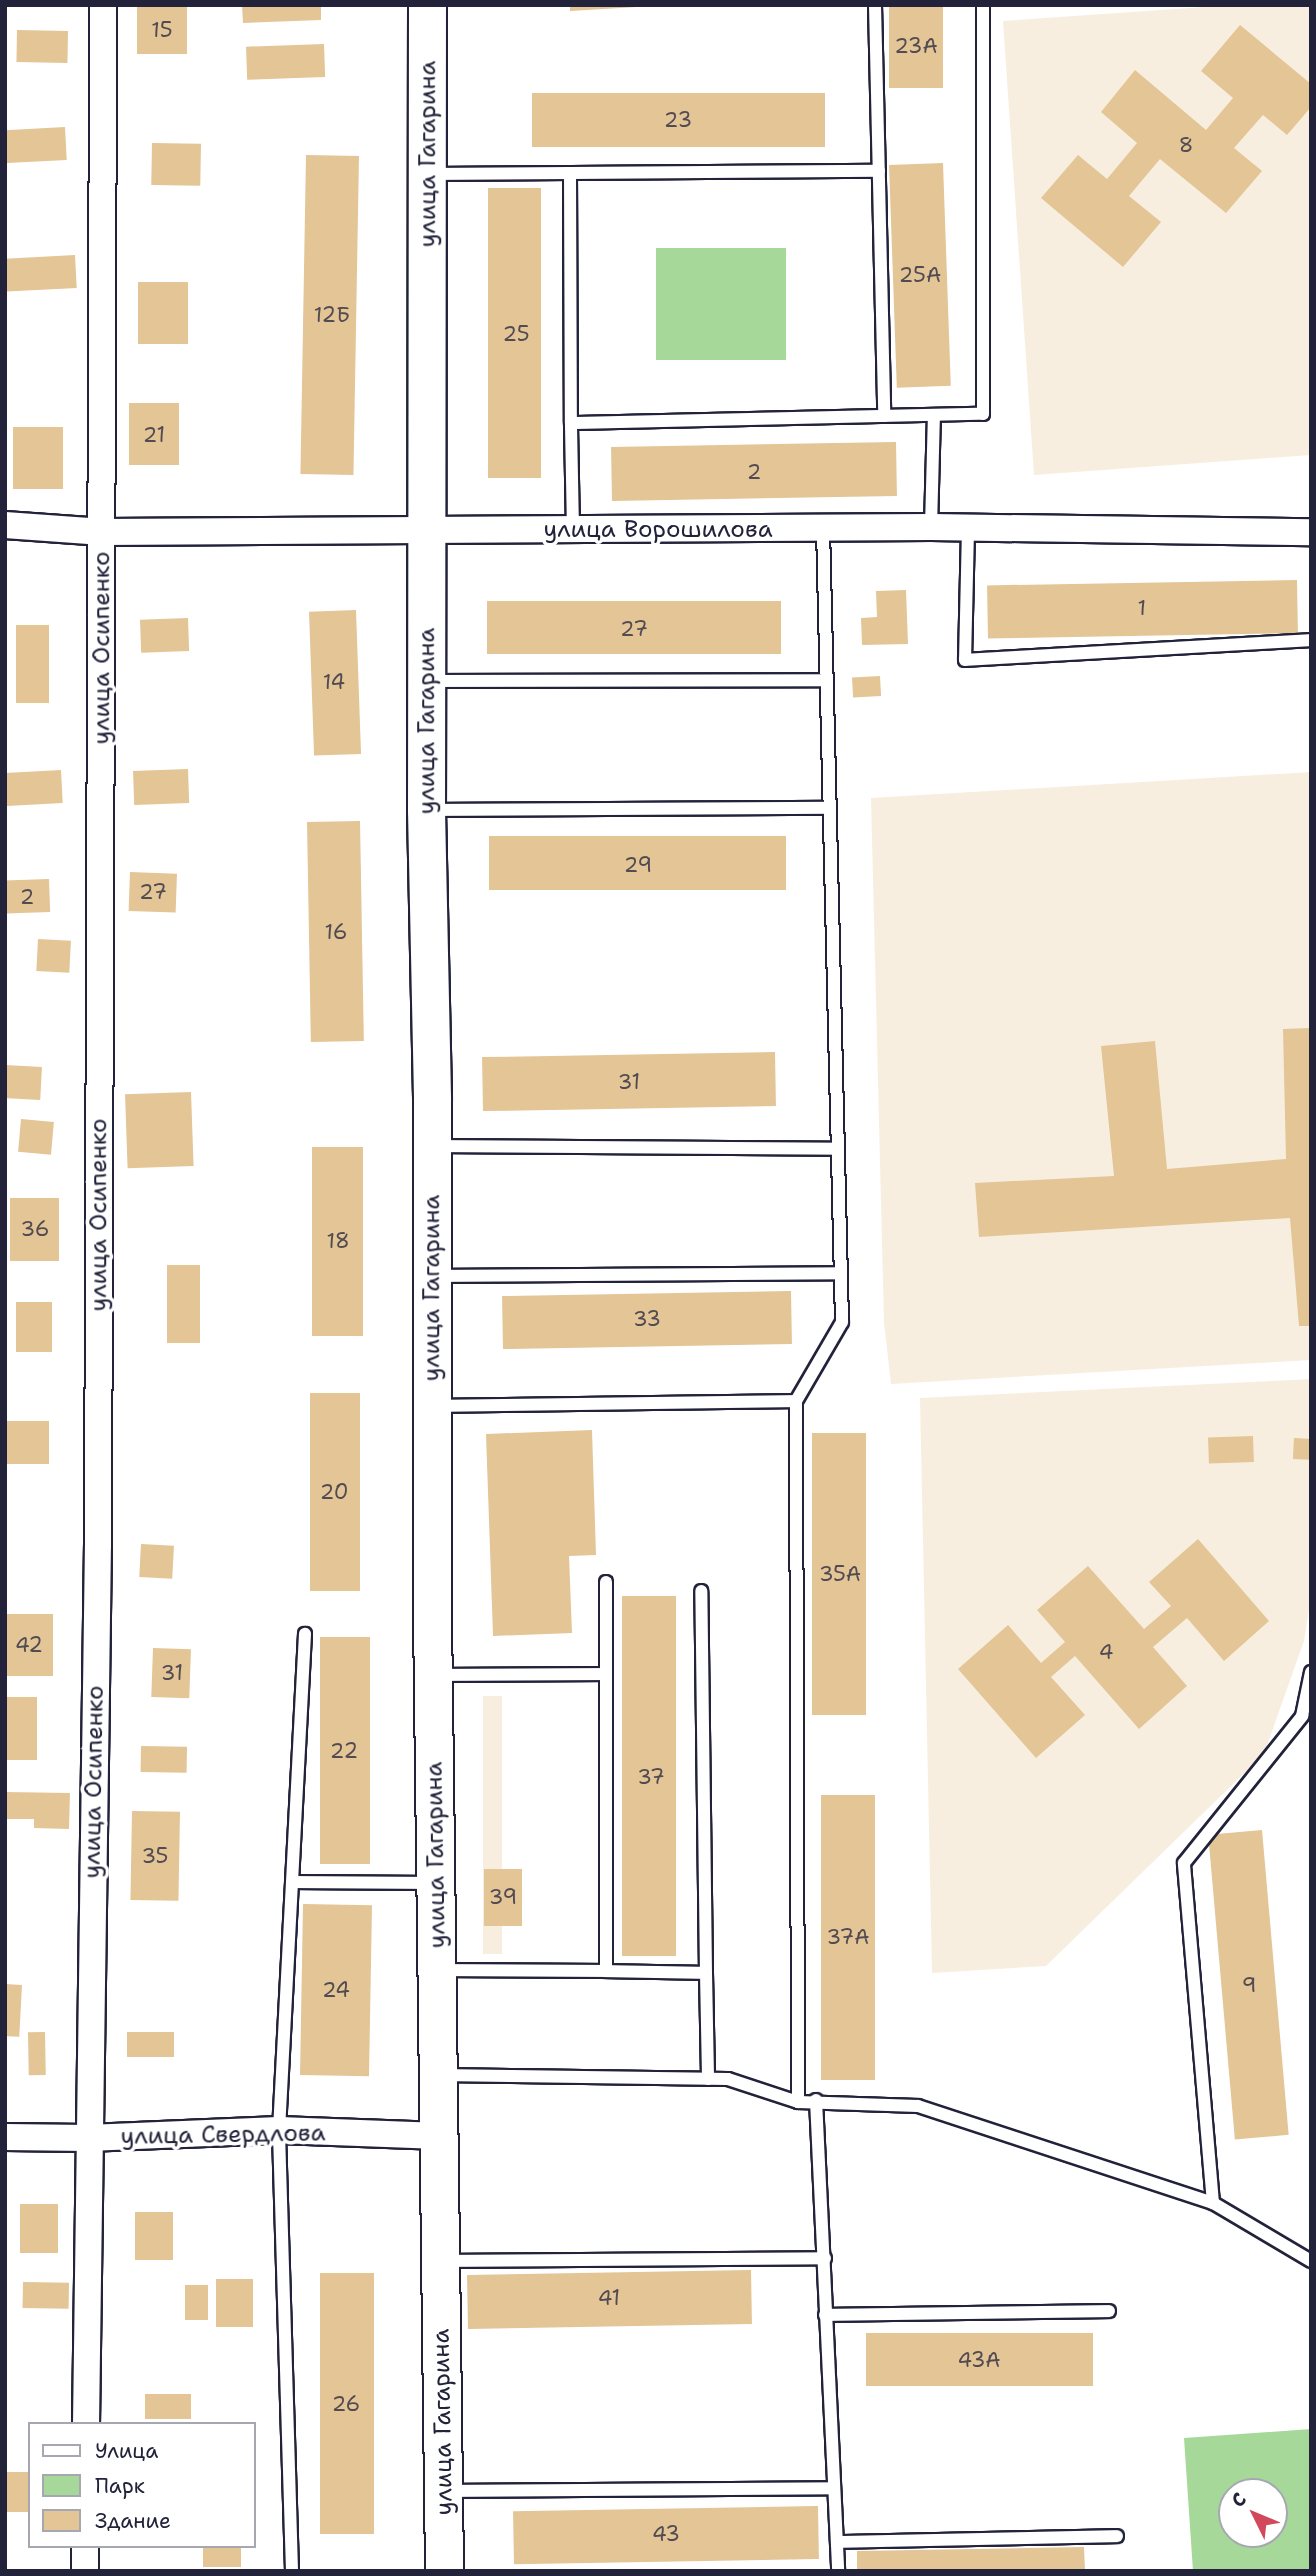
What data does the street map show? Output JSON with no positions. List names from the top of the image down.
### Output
{
  "streets": {
    "main road": ["улица Гагарина"],
    "street": ["улица Ворошилова", "улица Осипенко", "улица Свердлова"]
  },
  "crossings": [
    ["улица Гагарина", "улица Ворошилова"],
    ["улица Гагарина", "улица Свердлова"],
    ["улица Ворошилова", "улица Осипенко"],
    ["улица Осипенко", "улица Свердлова"]
  ],
  "house_numbers": [
    "15",
    "23А",
    "23",
    "8",
    "25А",
    "12Б",
    "25",
    "21",
    "2",
    "1",
    "27",
    "14",
    "29",
    "27",
    "2",
    "16",
    "31",
    "36",
    "18",
    "33",
    "20",
    "35А",
    "42",
    "4",
    "31",
    "22",
    "37",
    "35",
    "39",
    "37А",
    "9",
    "24",
    "41",
    "43А",
    "26",
    "43"
  ],
  "legend": ["Улица", "Парк", "Здание"],
  "north": "top left"
}
